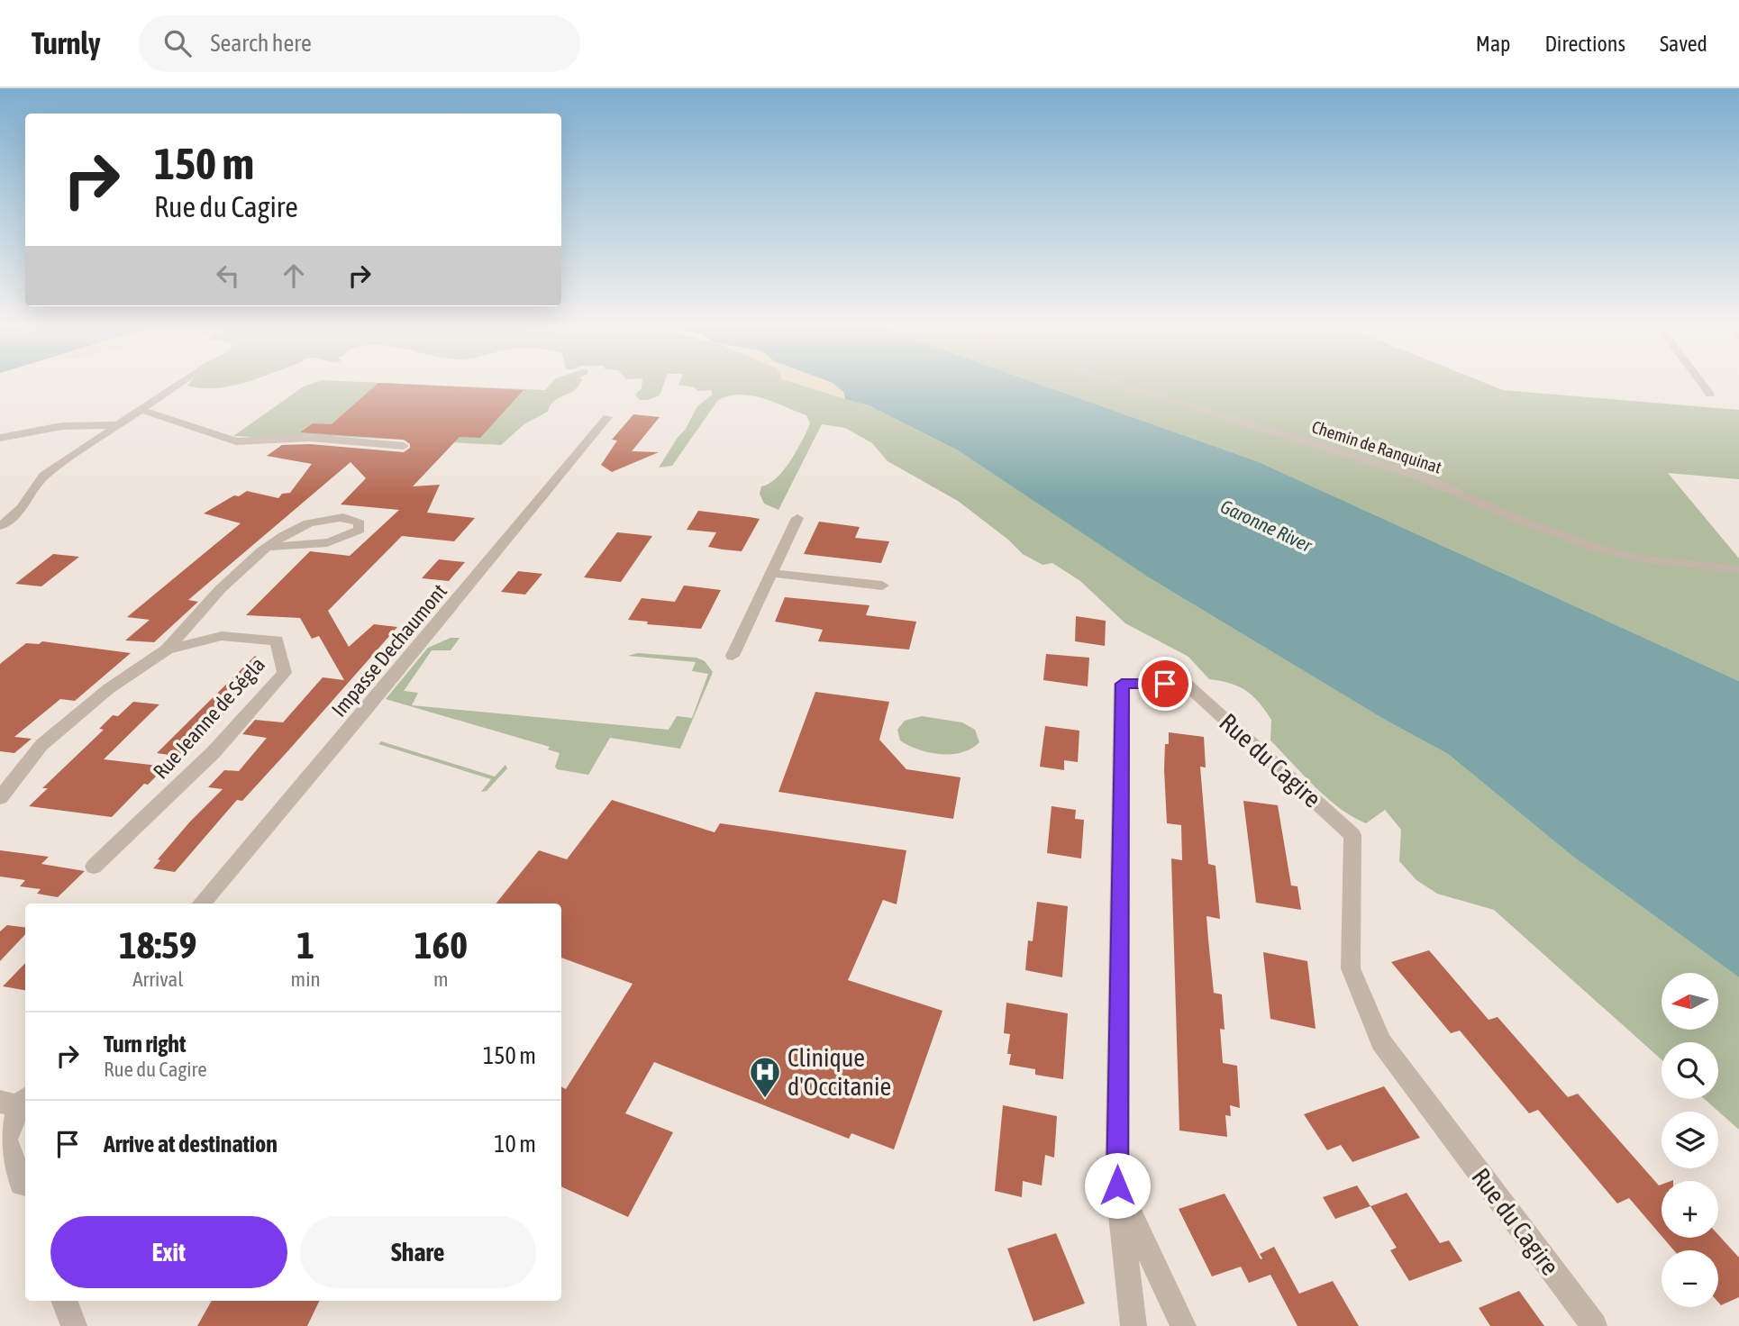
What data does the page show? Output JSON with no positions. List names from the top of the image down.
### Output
{
  "streets": {
    "street": [
      "Chemin de Ranquinat",
      "Impasse Dechaumont",
      "Rue Jeanne de Ségla",
      "Rue du Cagire"
    ]
  },
  "water": ["Garonne River"],
  "places": {
    "hospital": ["Clinique d'Occitanie"]
  },
  "north": "left",
  "page": {
    "header": "Turnly",
    "search": "Search here",
    "nav": ["Map", "Directions", "Saved"],
    "turn": ["150 m", "Rue du Cagire"],
    "eta": [
      "18:59",
      "Arrival",
      "1",
      "min",
      "160",
      "m"
    ],
    "map_buttons": ["+", "−"],
    "list": [
      {
        "name": "Turn right",
        "note": "Rue du Cagire",
        "value": "150 m"
      },
      {
        "name": "Arrive at destination",
        "value": "10 m"
      }
    ],
    "buttons": ["Exit", "Share"]
  }
}
